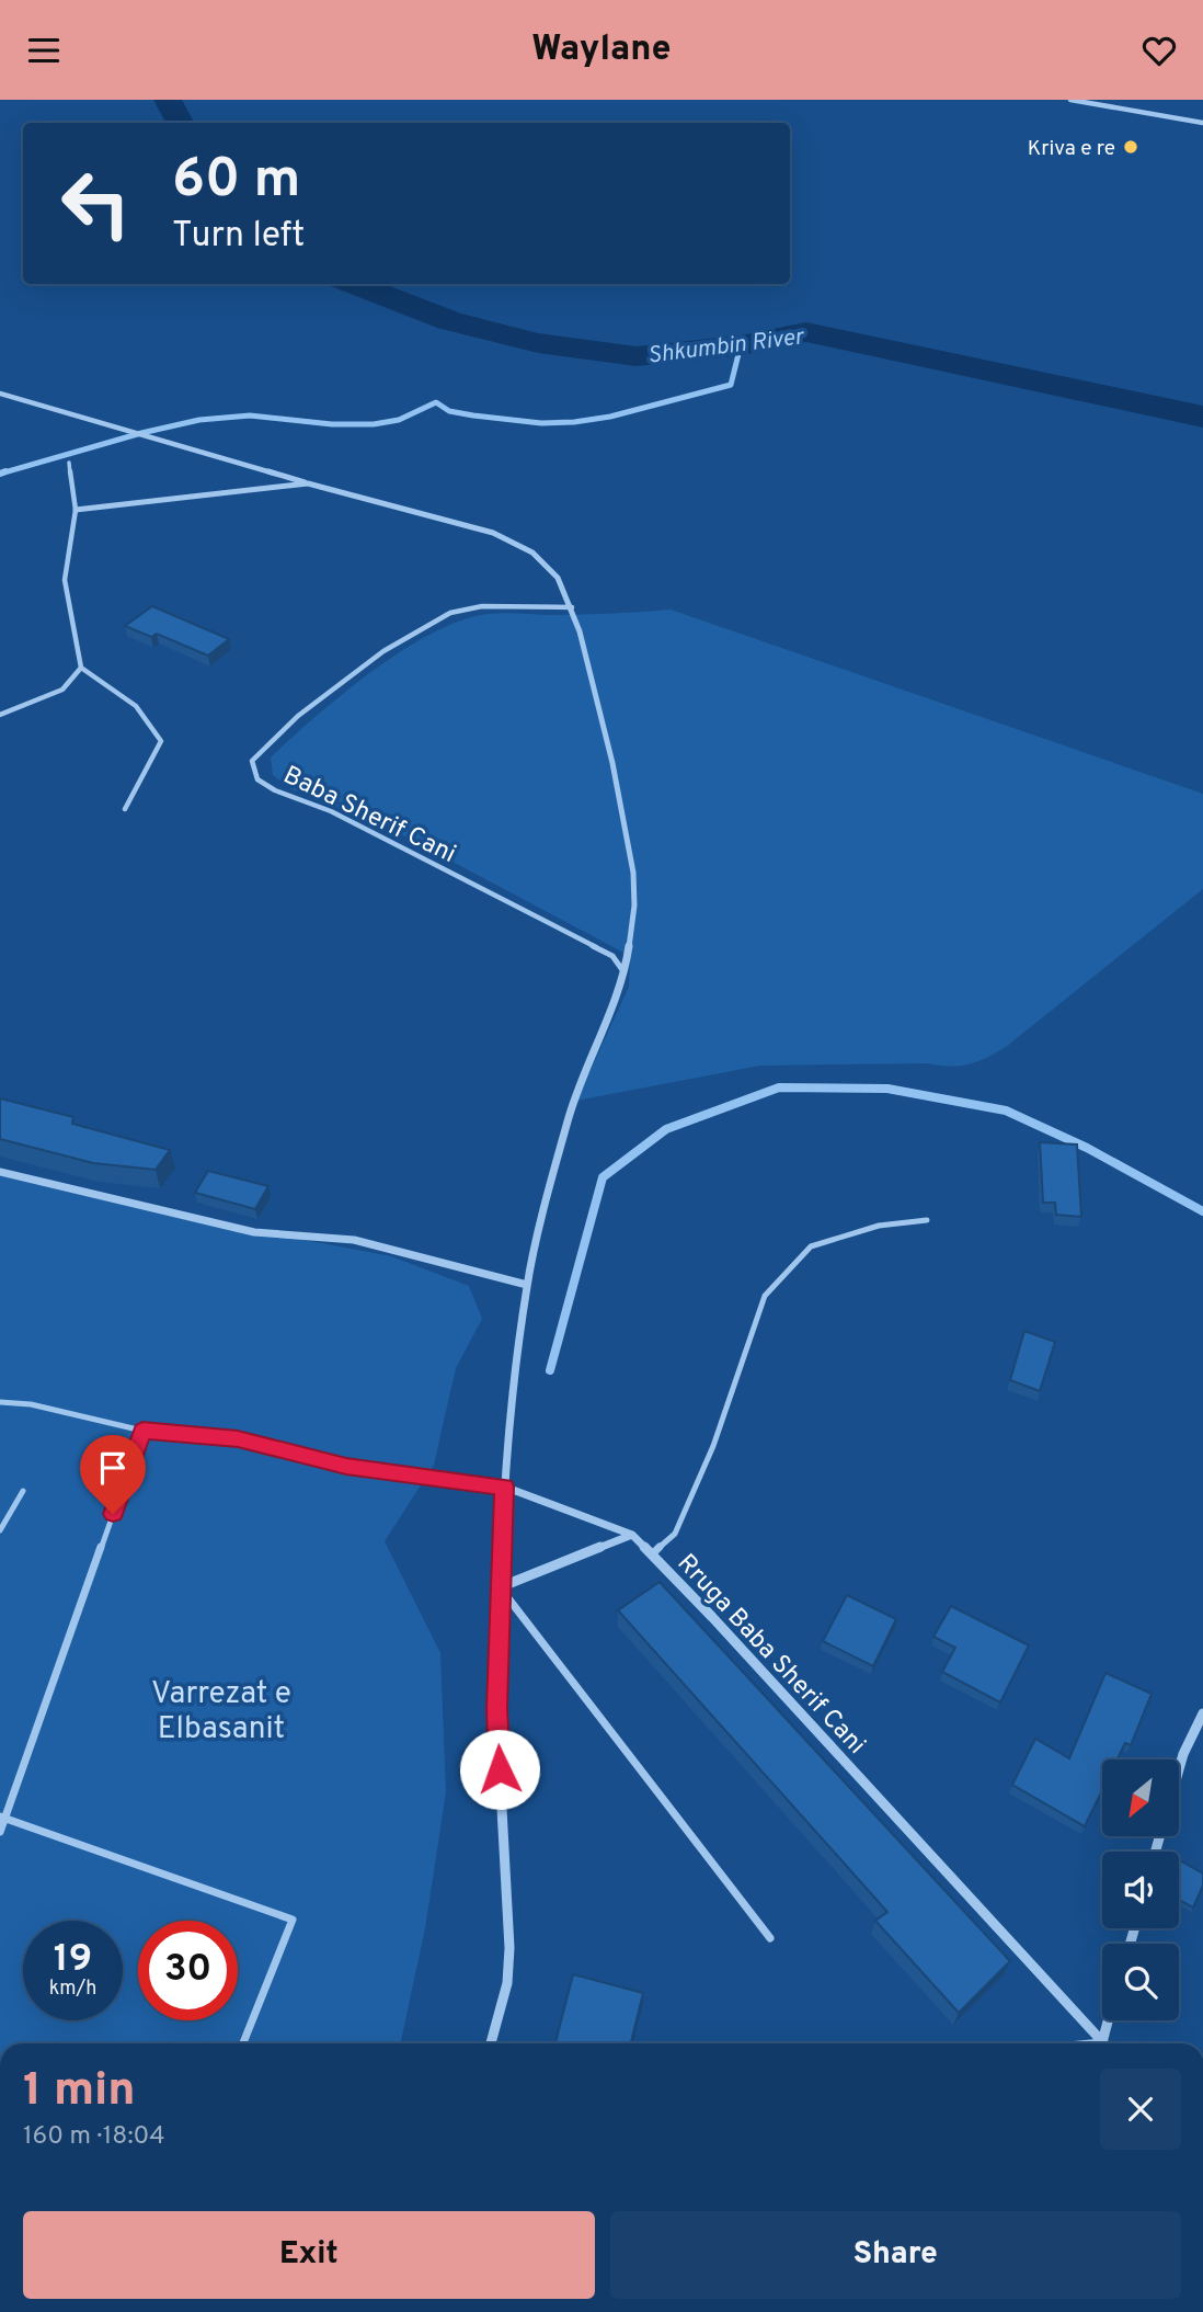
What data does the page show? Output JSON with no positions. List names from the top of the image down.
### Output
{
  "streets": {
    "street": ["Rruga Baba Sherif Cani"],
    "lane": ["Baba Sherif Cani"]
  },
  "water": ["Shkumbin River"],
  "parks": ["Varrezat e Elbasanit"],
  "places": ["Kriva e re"],
  "north": "bottom left",
  "page": {
    "header": "Waylane",
    "turn": ["60 m", "Turn left"],
    "speed": "19 km/h",
    "limit": "30",
    "heading": ["1 min", "160 m · 18:04"],
    "buttons": ["Exit", "Share"]
  }
}
